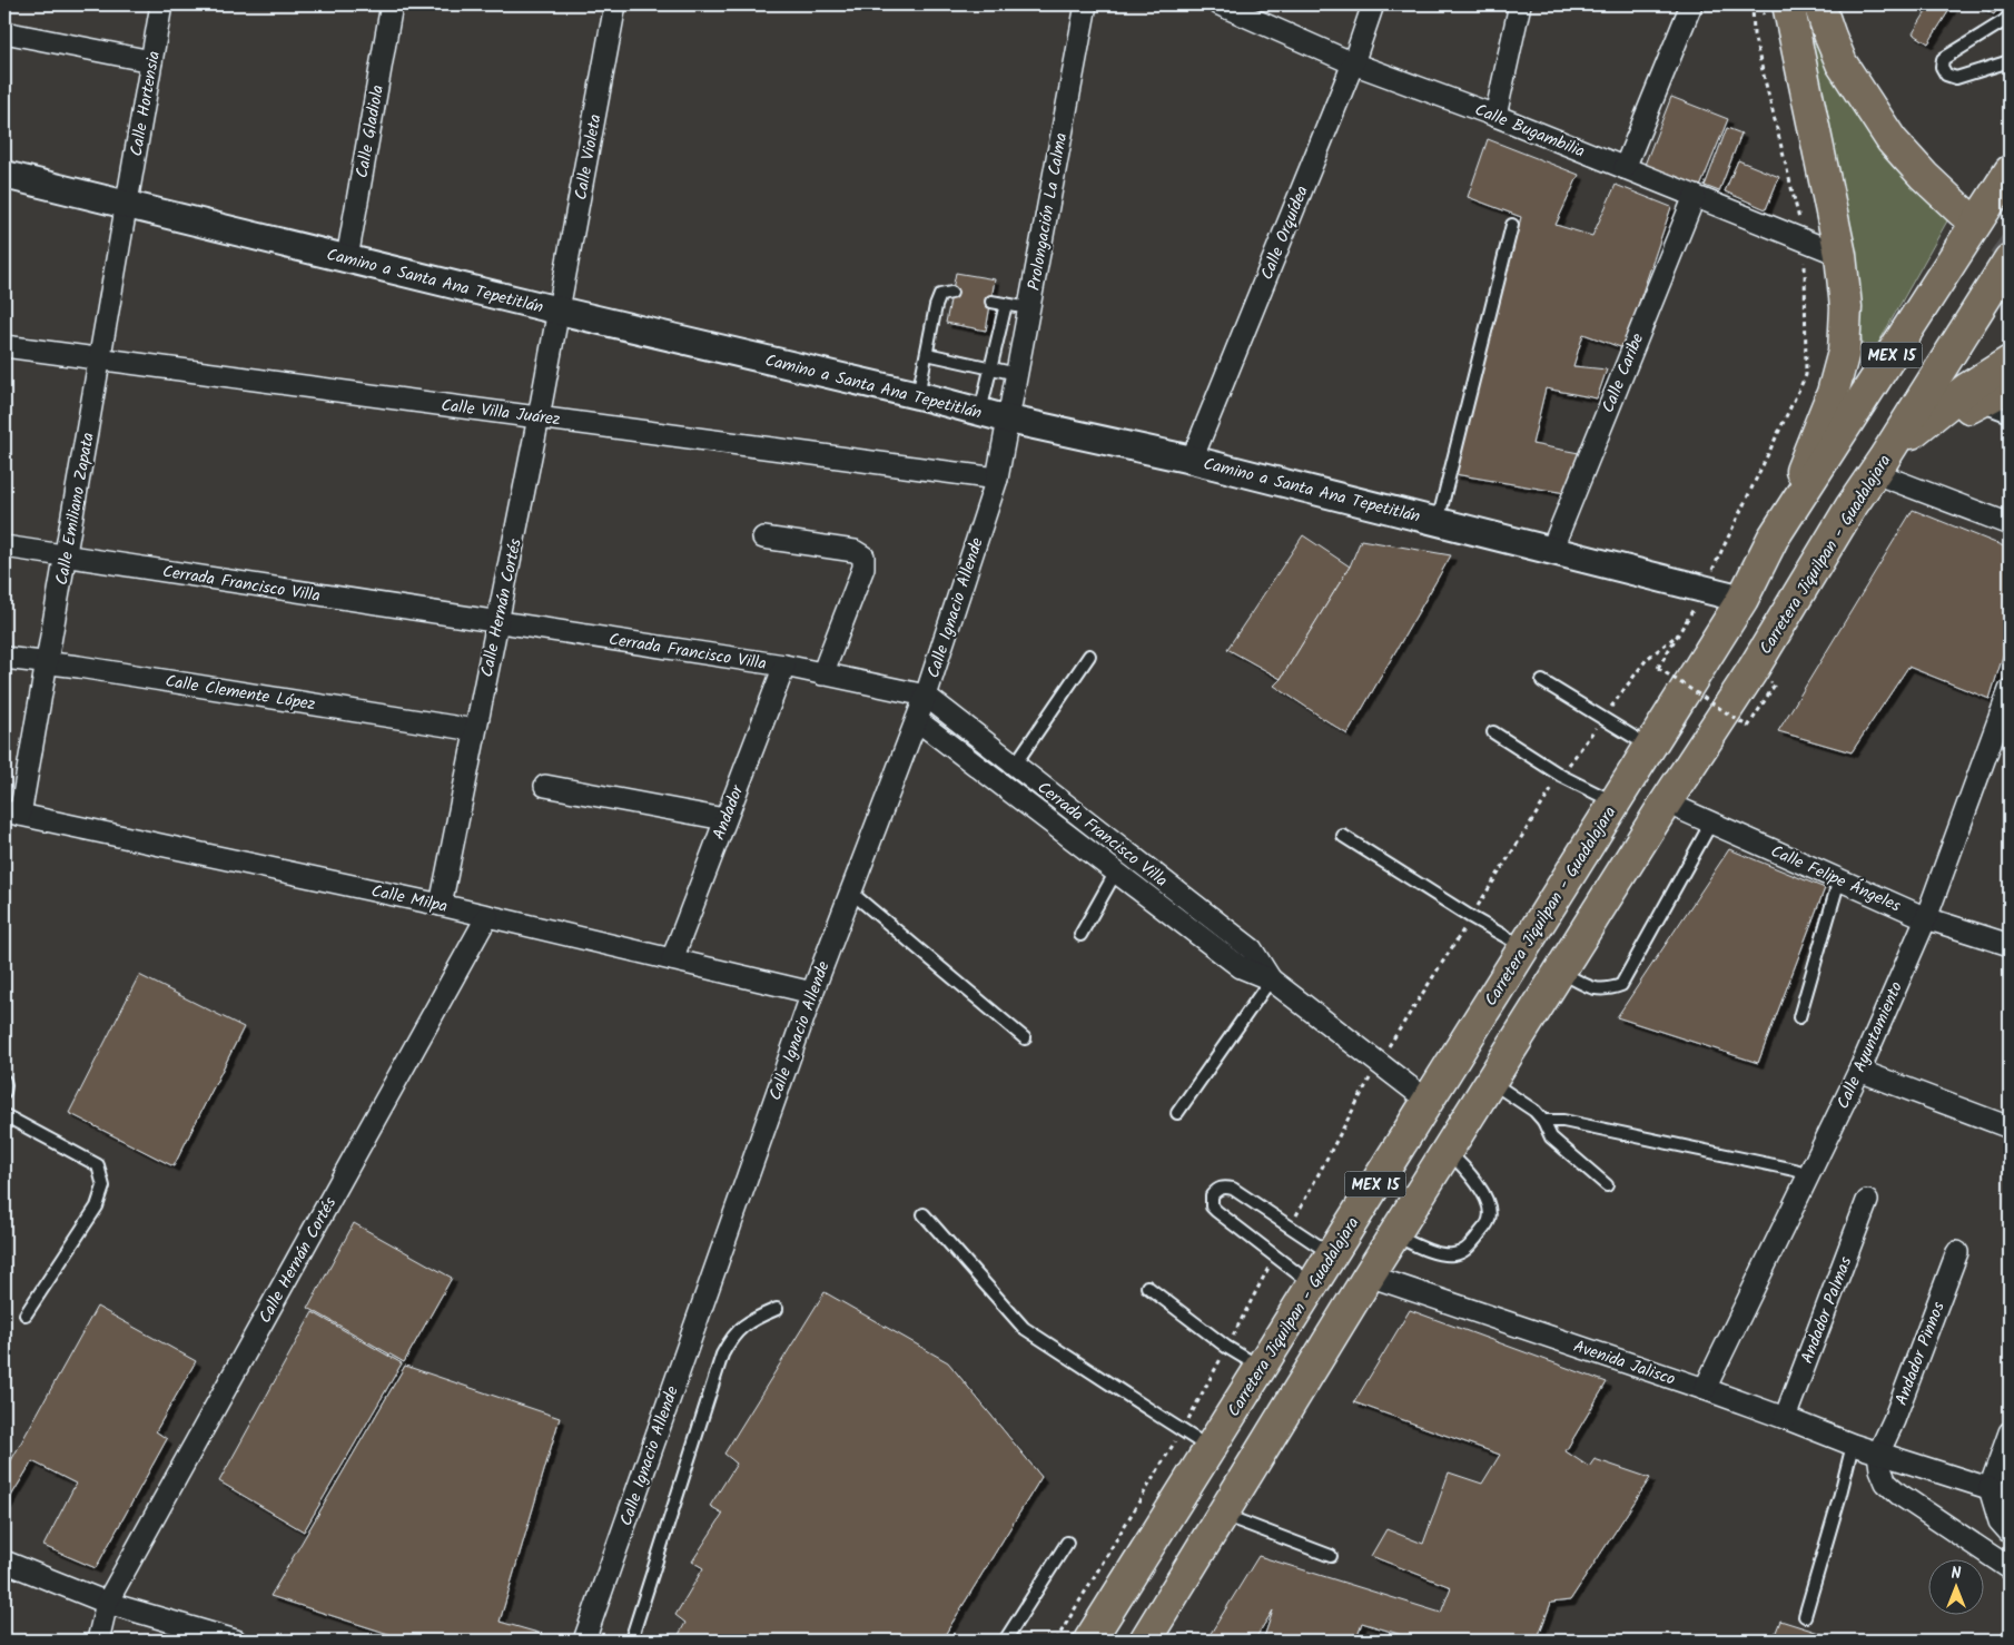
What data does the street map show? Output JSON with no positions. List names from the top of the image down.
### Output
{
  "streets": {
    "highway": ["MEX 15", "Carretera Jiquilpan - Guadalajara"],
    "street": [
      "Calle Hortensia",
      "Calle Bugambilia",
      "Calle Gladiola",
      "Calle Violeta",
      "Prolongación La Calma",
      "Calle Orquídea",
      "Camino a Santa Ana Tepetitlán",
      "Calle Caribe",
      "Calle Villa Juárez",
      "Calle Emiliano Zapata",
      "Cerrada Francisco Villa",
      "Calle Hernán Cortés",
      "Calle Ignacio Allende",
      "Calle Clemente López",
      "Andador",
      "Calle Felipe Ángeles",
      "Calle Milpa",
      "Calle Ayuntamiento",
      "Andador Palmas",
      "Andador Pinnos",
      "Avenida Jalisco"
    ]
  },
  "crossings": [
    ["Calle Hortensia", "Camino a Santa Ana Tepetitlán"],
    ["Calle Hortensia", "Calle Emiliano Zapata"],
    ["Calle Bugambilia", "Calle Orquídea"],
    ["Calle Bugambilia", "Calle Caribe"],
    ["Calle Gladiola", "Camino a Santa Ana Tepetitlán"],
    ["Calle Violeta", "Camino a Santa Ana Tepetitlán"],
    ["Calle Violeta", "Calle Hernán Cortés"],
    ["Prolongación La Calma", "Camino a Santa Ana Tepetitlán"],
    ["Prolongación La Calma", "Calle Ignacio Allende"],
    ["Calle Orquídea", "Camino a Santa Ana Tepetitlán"],
    ["Camino a Santa Ana Tepetitlán", "Calle Caribe"],
    ["Camino a Santa Ana Tepetitlán", "Calle Emiliano Zapata"],
    ["Camino a Santa Ana Tepetitlán", "Carretera Jiquilpan - Guadalajara"],
    ["Camino a Santa Ana Tepetitlán", "Calle Hernán Cortés"],
    ["Camino a Santa Ana Tepetitlán", "Calle Ignacio Allende"],
    ["Calle Villa Juárez", "Calle Emiliano Zapata"],
    ["Calle Villa Juárez", "Calle Hernán Cortés"],
    ["Calle Villa Juárez", "Calle Ignacio Allende"],
    ["Calle Emiliano Zapata", "Cerrada Francisco Villa"],
    ["Calle Emiliano Zapata", "Calle Clemente López"],
    ["Calle Emiliano Zapata", "Calle Milpa"],
    ["Carretera Jiquilpan - Guadalajara", "Cerrada Francisco Villa"],
    ["Carretera Jiquilpan - Guadalajara", "Calle Felipe Ángeles"],
    ["Carretera Jiquilpan - Guadalajara", "Avenida Jalisco"],
    ["Cerrada Francisco Villa", "Calle Hernán Cortés"],
    ["Cerrada Francisco Villa", "Calle Ignacio Allende"],
    ["Cerrada Francisco Villa", "Andador"],
    ["Calle Hernán Cortés", "Calle Clemente López"],
    ["Calle Hernán Cortés", "Calle Milpa"],
    ["Calle Ignacio Allende", "Calle Milpa"],
    ["Andador", "Calle Milpa"],
    ["Calle Felipe Ángeles", "Calle Ayuntamiento"],
    ["Calle Ayuntamiento", "Avenida Jalisco"],
    ["Andador Palmas", "Avenida Jalisco"],
    ["Andador Pinnos", "Avenida Jalisco"]
  ],
  "north": "top"
}
